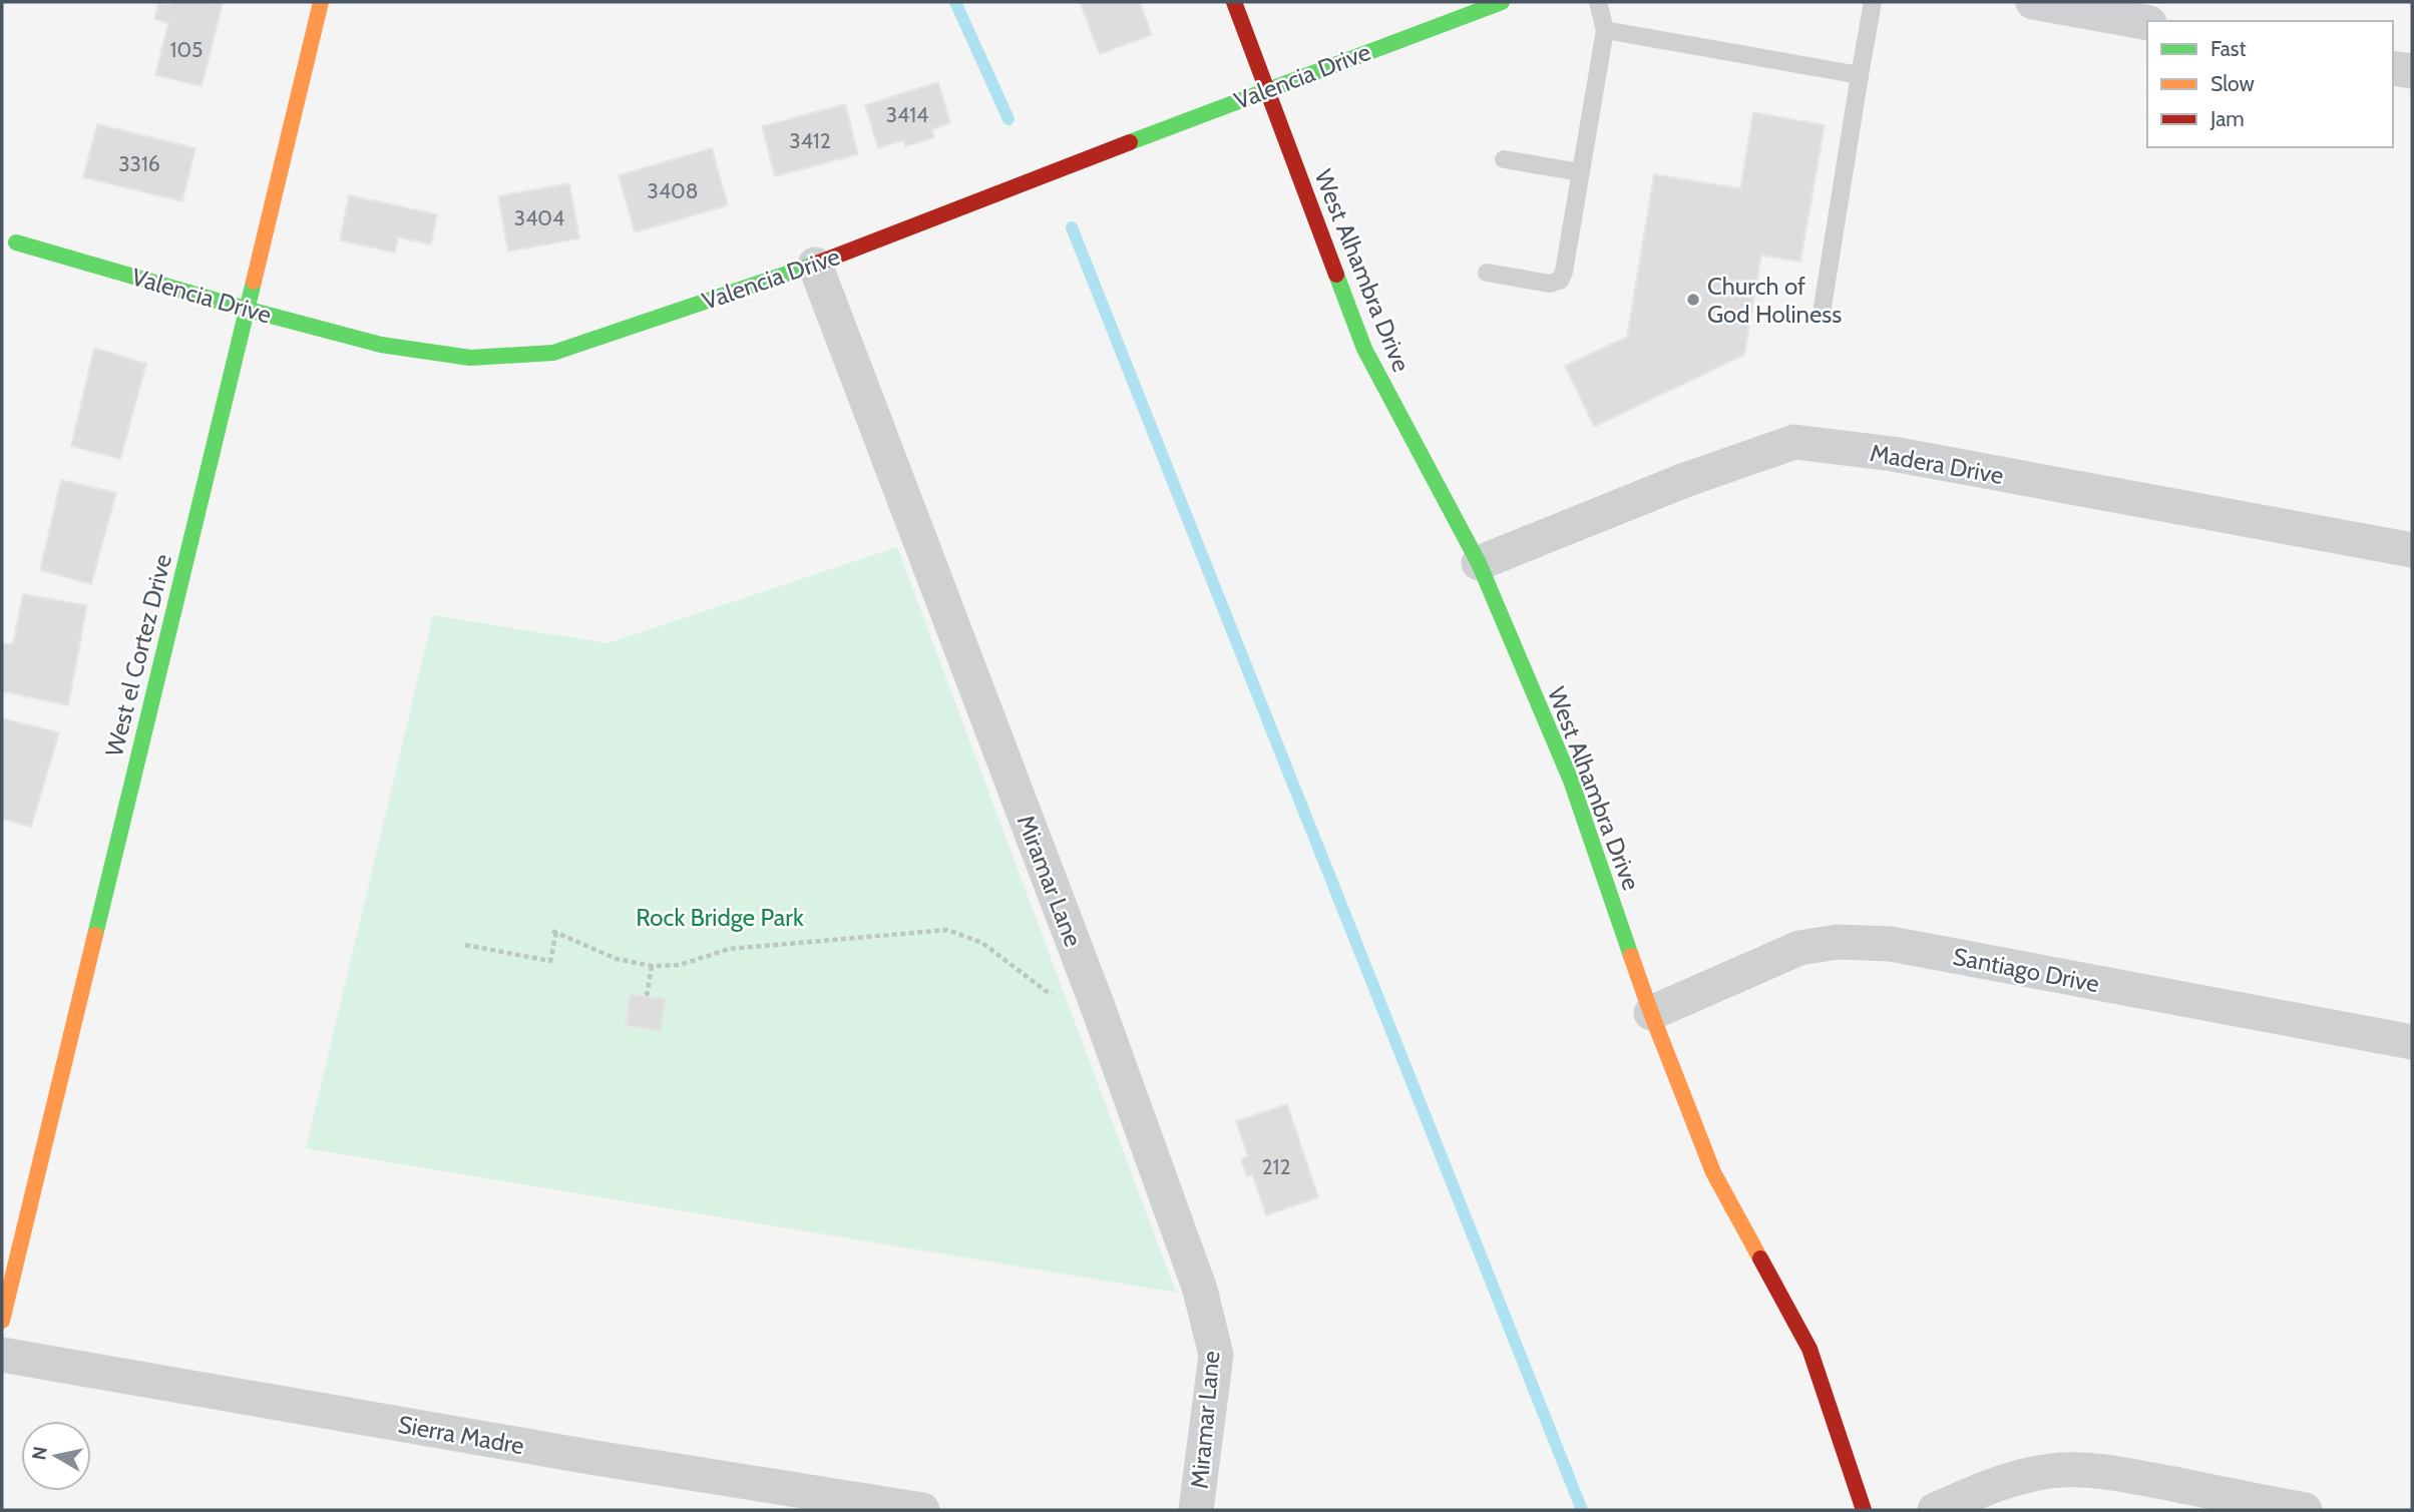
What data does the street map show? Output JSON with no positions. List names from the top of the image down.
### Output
{
  "streets": {
    "street": [
      "Valencia Drive",
      "West Alhambra Drive",
      "Madera Drive",
      "West el Cortez Drive",
      "Miramar Lane",
      "Santiago Drive",
      "Sierra Madre"
    ]
  },
  "crossings": [
    ["Valencia Drive", "West Alhambra Drive"],
    ["Valencia Drive", "West el Cortez Drive"],
    ["Valencia Drive", "Miramar Lane"],
    ["West Alhambra Drive", "Madera Drive"],
    ["West Alhambra Drive", "Santiago Drive"]
  ],
  "parks": ["Rock Bridge Park"],
  "places": ["Church of God Holiness"],
  "house_numbers": [
    "105",
    "3414",
    "3412",
    "3316",
    "3408",
    "3404",
    "212"
  ],
  "legend": ["Fast", "Slow", "Jam"],
  "north": "left"
}
